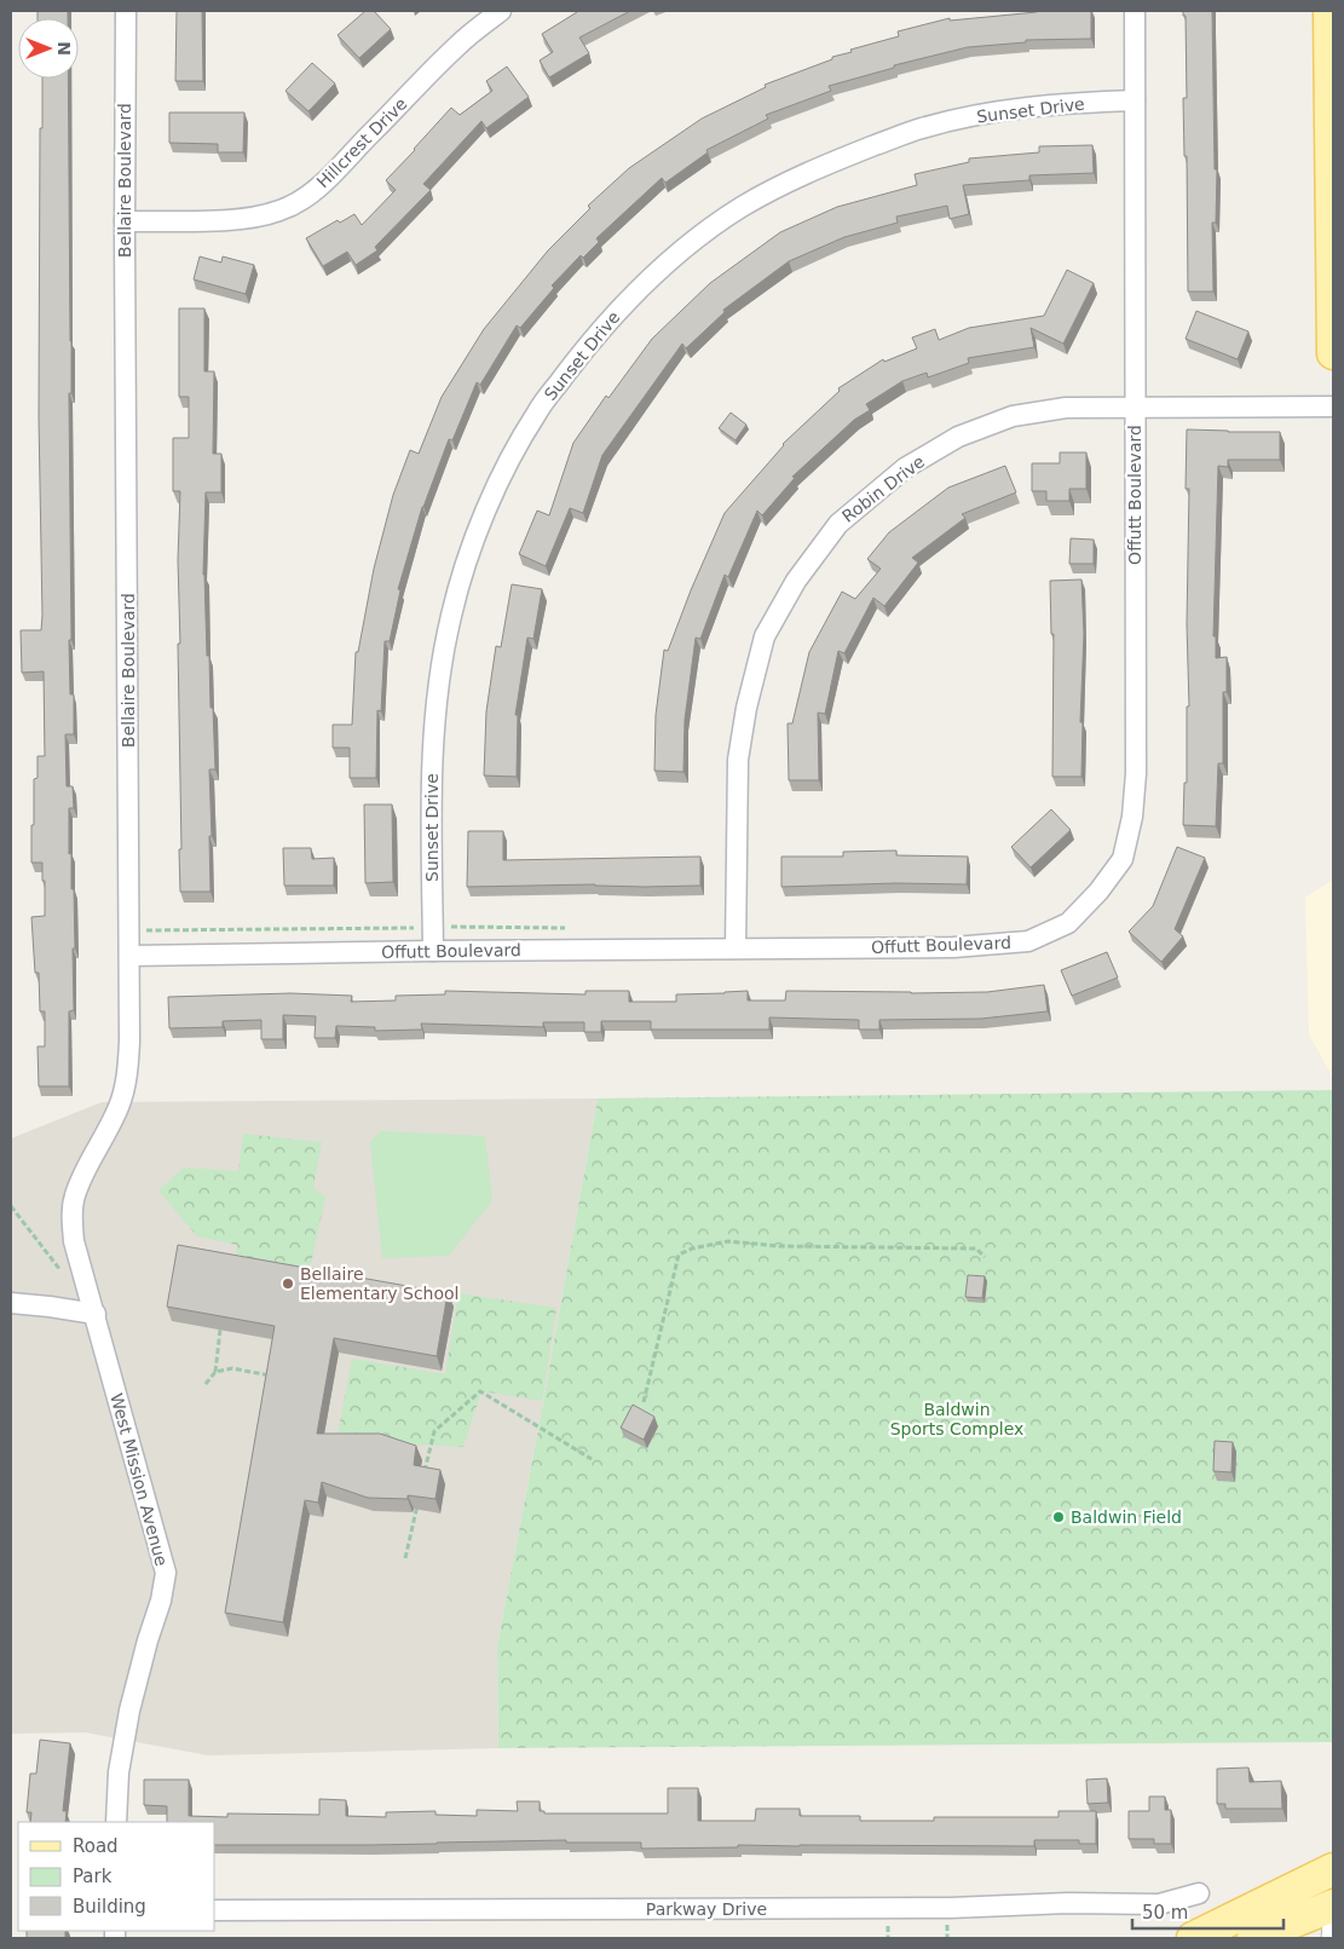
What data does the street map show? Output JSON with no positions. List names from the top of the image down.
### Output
{
  "streets": {
    "street": [
      "Sunset Drive",
      "Hillcrest Drive",
      "Bellaire Boulevard",
      "Robin Drive",
      "Offutt Boulevard",
      "West Mission Avenue",
      "Parkway Drive"
    ]
  },
  "crossings": [
    ["Sunset Drive", "Offutt Boulevard"],
    ["Hillcrest Drive", "Bellaire Boulevard"],
    ["Bellaire Boulevard", "Offutt Boulevard"],
    ["Bellaire Boulevard", "West Mission Avenue"],
    ["Robin Drive", "Offutt Boulevard"]
  ],
  "parks": ["Baldwin Sports Complex"],
  "places": ["Bellaire Elementary School", "Baldwin Field"],
  "legend": ["Road", "Park", "Building"],
  "scale_bar": "50 m",
  "north": "right"
}
